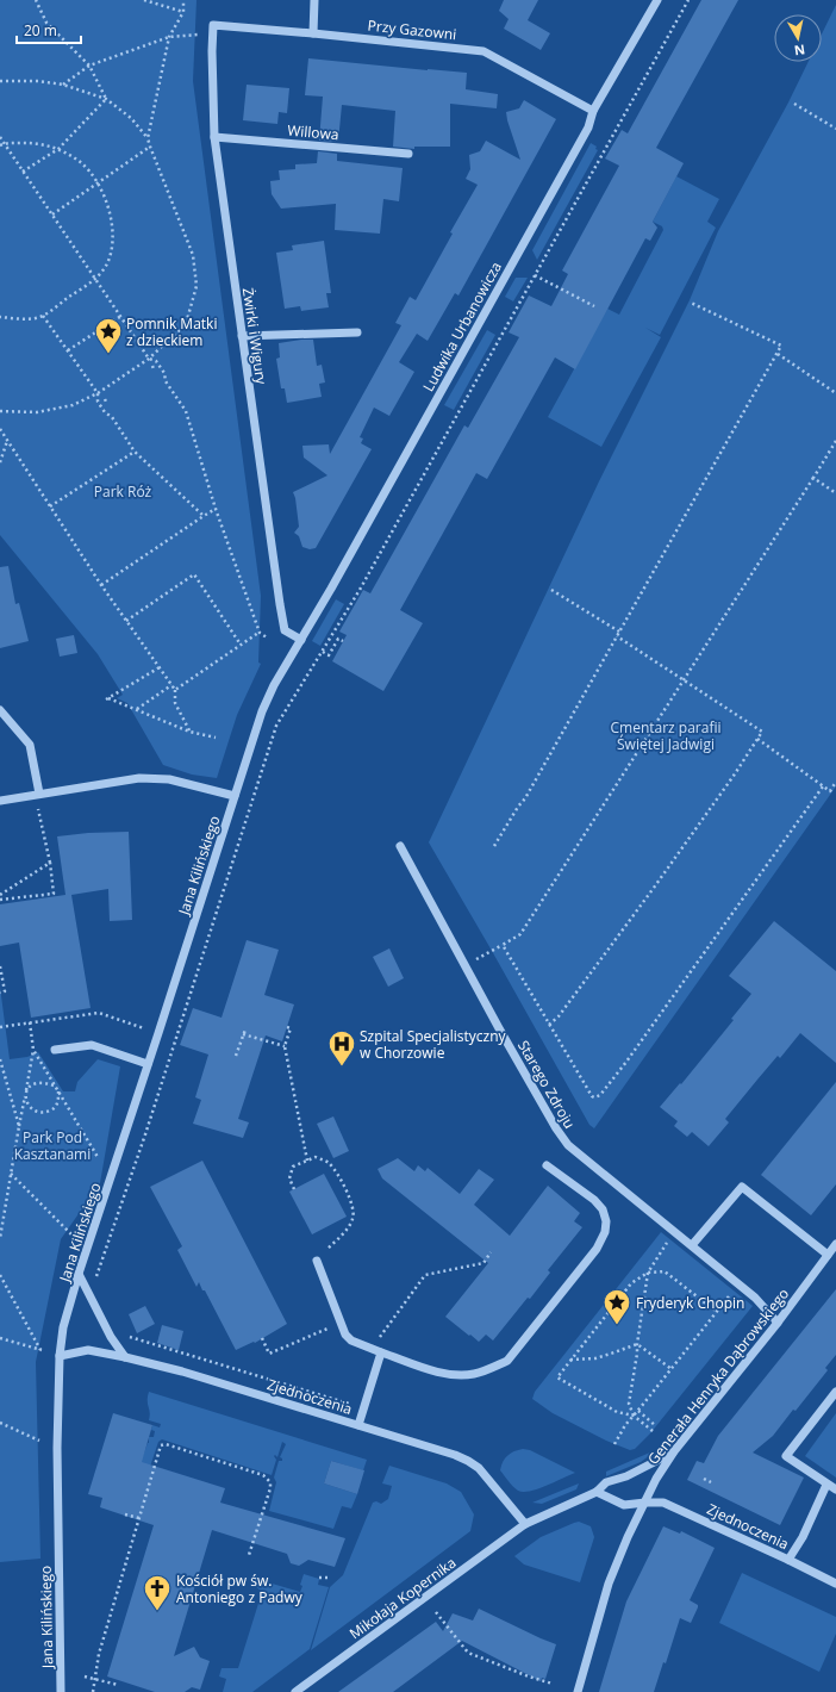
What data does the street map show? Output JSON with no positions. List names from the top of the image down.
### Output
{
  "streets": {
    "street": [
      "Przy Gazowni",
      "Willowa",
      "Ludwika Urbanowicza",
      "Żwirki i Wigury",
      "Jana Kilińskiego",
      "Starego Zdroju",
      "Generała Henryka Dąbrowskiego",
      "Zjednoczenia",
      "Mikołaja Kopernika"
    ]
  },
  "crossings": [
    ["Przy Gazowni", "Ludwika Urbanowicza"],
    ["Przy Gazowni", "Żwirki i Wigury"],
    ["Willowa", "Żwirki i Wigury"],
    ["Ludwika Urbanowicza", "Żwirki i Wigury"],
    ["Ludwika Urbanowicza", "Jana Kilińskiego"],
    ["Jana Kilińskiego", "Zjednoczenia"],
    ["Starego Zdroju", "Generała Henryka Dąbrowskiego"],
    ["Generała Henryka Dąbrowskiego", "Zjednoczenia"],
    ["Generała Henryka Dąbrowskiego", "Mikołaja Kopernika"],
    ["Zjednoczenia", "Mikołaja Kopernika"]
  ],
  "parks": ["Park Róż", "Cmentarz parafii Świętej Jadwigi", "Park Pod Kasztanami"],
  "places": {
    "place": ["Pomnik Matki z dzieckiem", "Fryderyk Chopin"],
    "hospital": ["Szpital Specjalistyczny w Chorzowie"],
    "church": ["Kościół pw św. Antoniego z Padwy"]
  },
  "scale_bar": "20 m",
  "north": "bottom"
}
